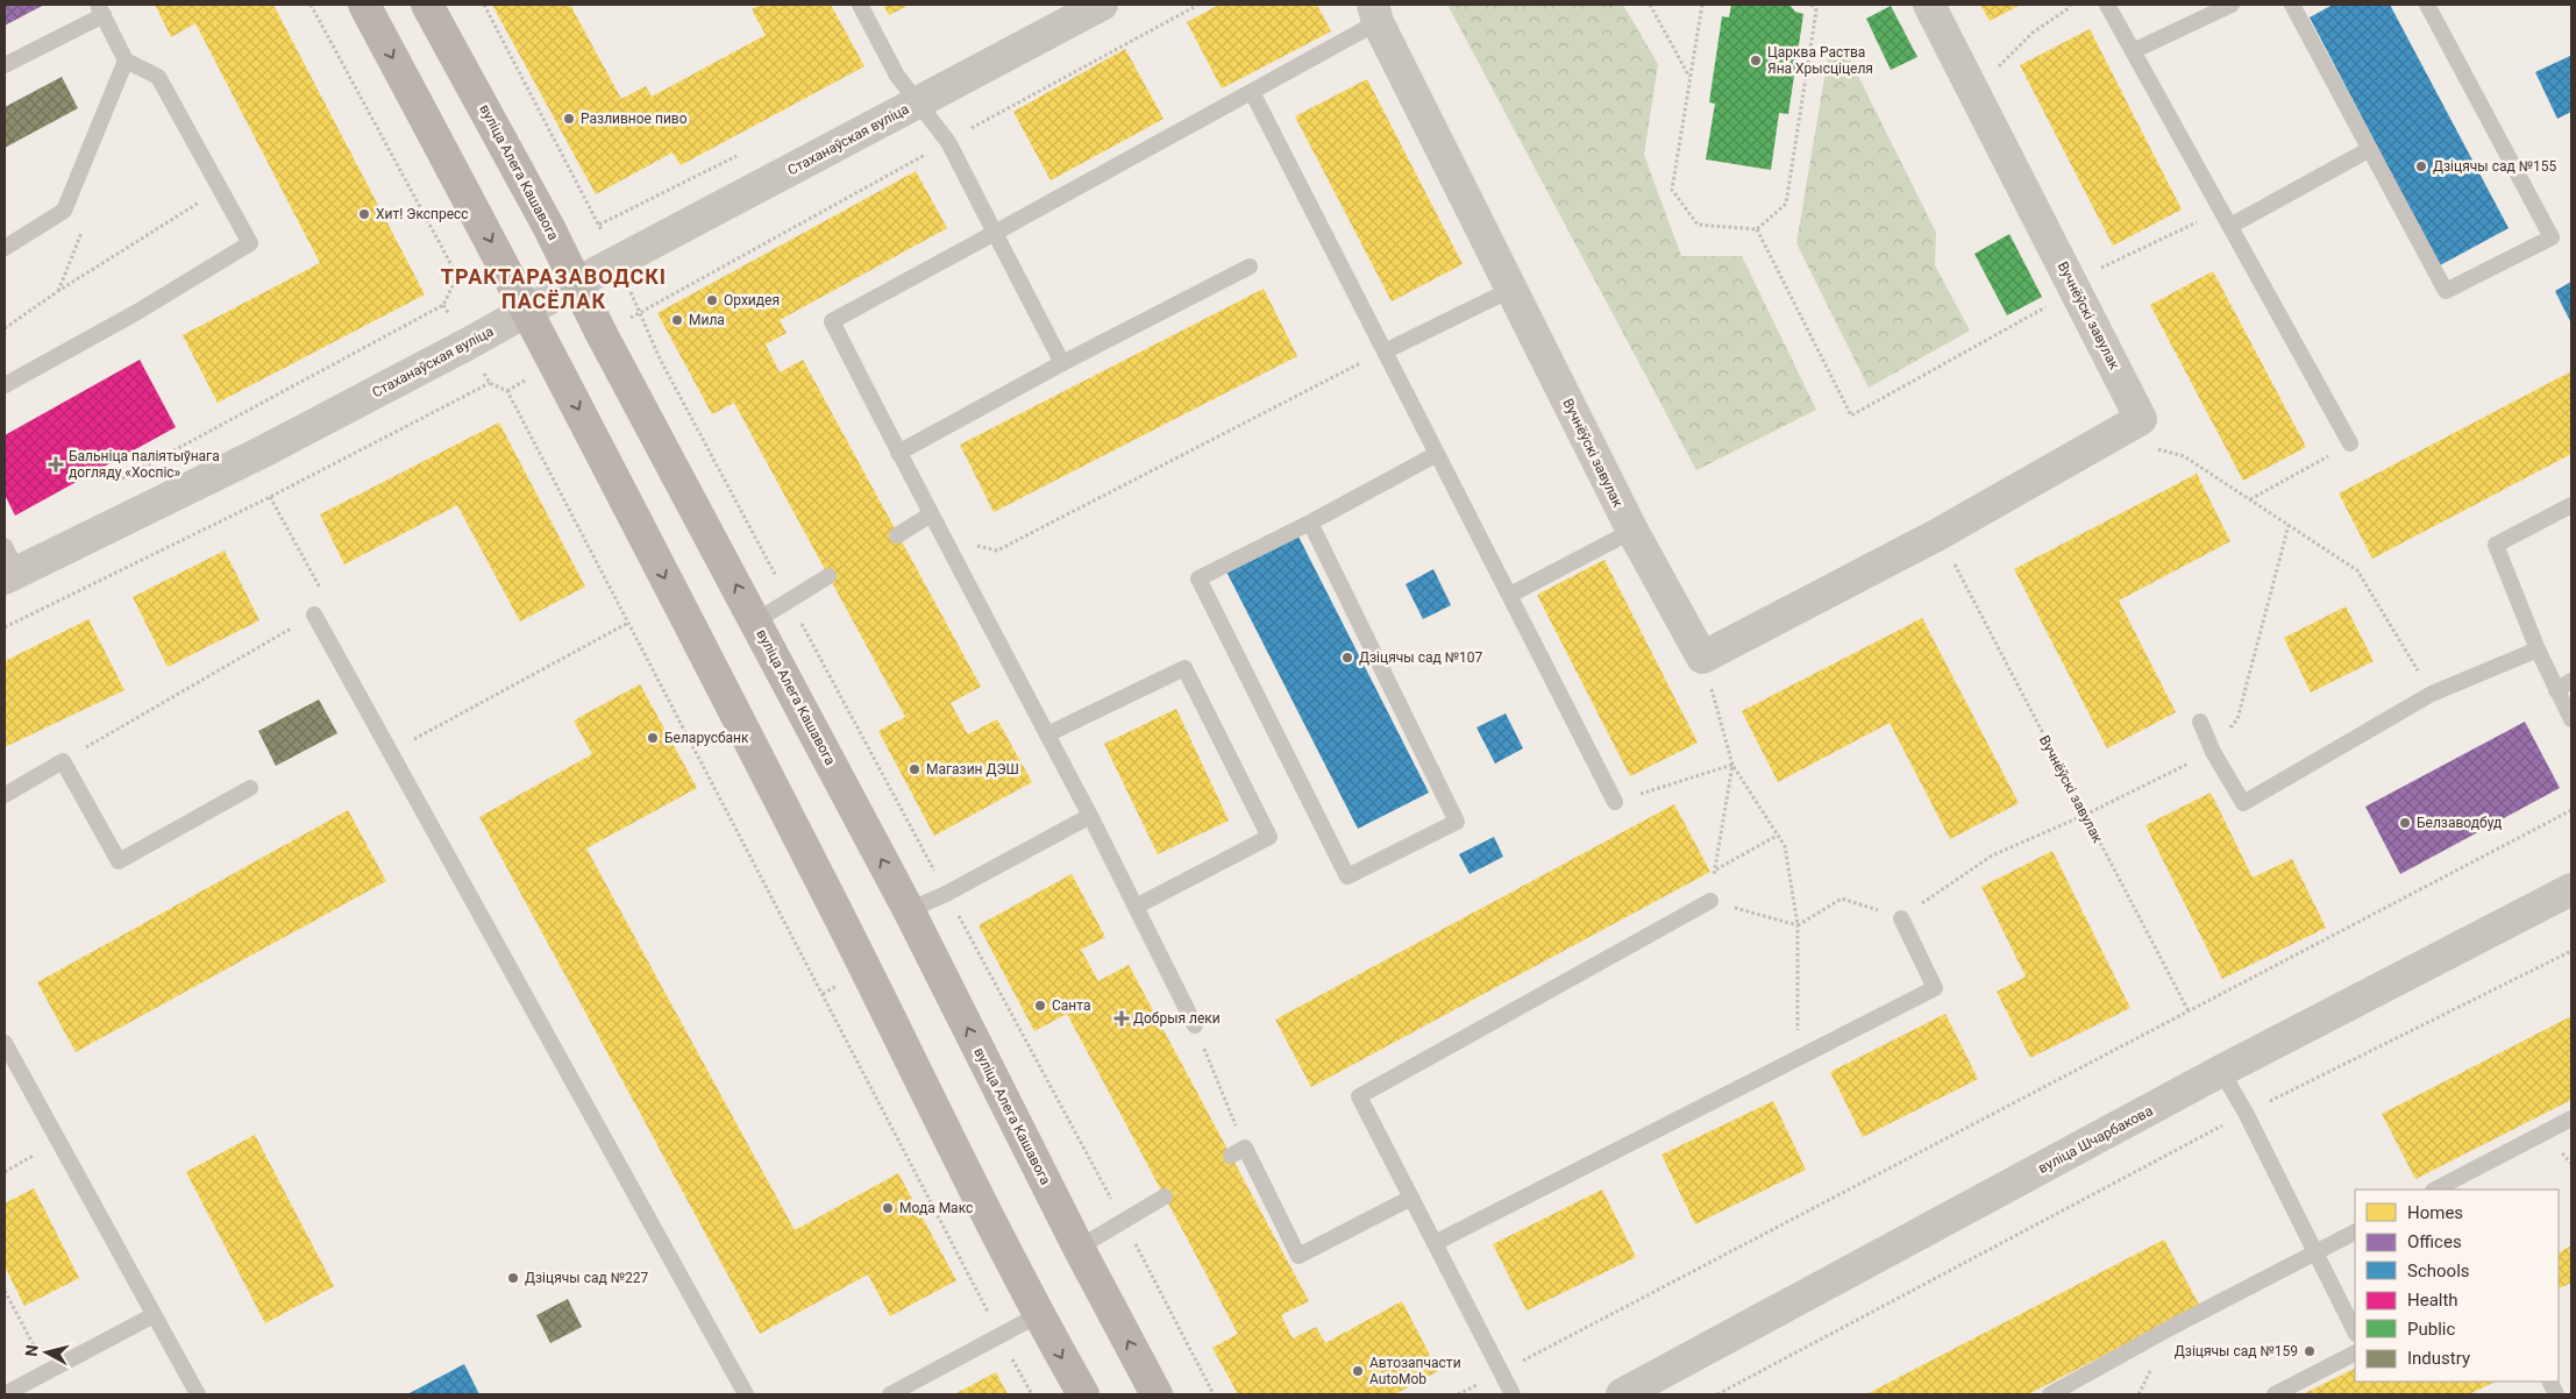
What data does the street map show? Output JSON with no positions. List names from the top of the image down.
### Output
{
  "streets": {
    "main road": ["вуліца Алега Кашавога"],
    "street": ["Стаханаўская вуліца", "Вучнёўскі завулак", "вуліца Шчарбакова"]
  },
  "crossings": [
    ["Стаханаўская вуліца", "вуліца Алега Кашавога"]
  ],
  "districts": ["ТРАКТАРАЗАВОДСКІ ПАСЁЛАК"],
  "places": {
    "other": [
      "Царква Раства Яна Хрысціцеля",
      "Разливное пиво",
      "Дзіцячы сад №155",
      "Хит! Экспресс",
      "Орхидея",
      "Мила",
      "Дзіцячы сад №107",
      "Беларусбанк",
      "Магазин ДЭШ",
      "Белзаводбуд",
      "Санта",
      "Мода Макс",
      "Дзіцячы сад №227",
      "Дзіцячы сад №159",
      "Автозапчасти AutoMob"
    ],
    "health": ["Бальніца паліятыўнага догляду «Хоспіс»", "Добрыя леки"]
  },
  "legend": [
    "Homes",
    "Offices",
    "Schools",
    "Health",
    "Public",
    "Industry"
  ],
  "north": "left"
}
